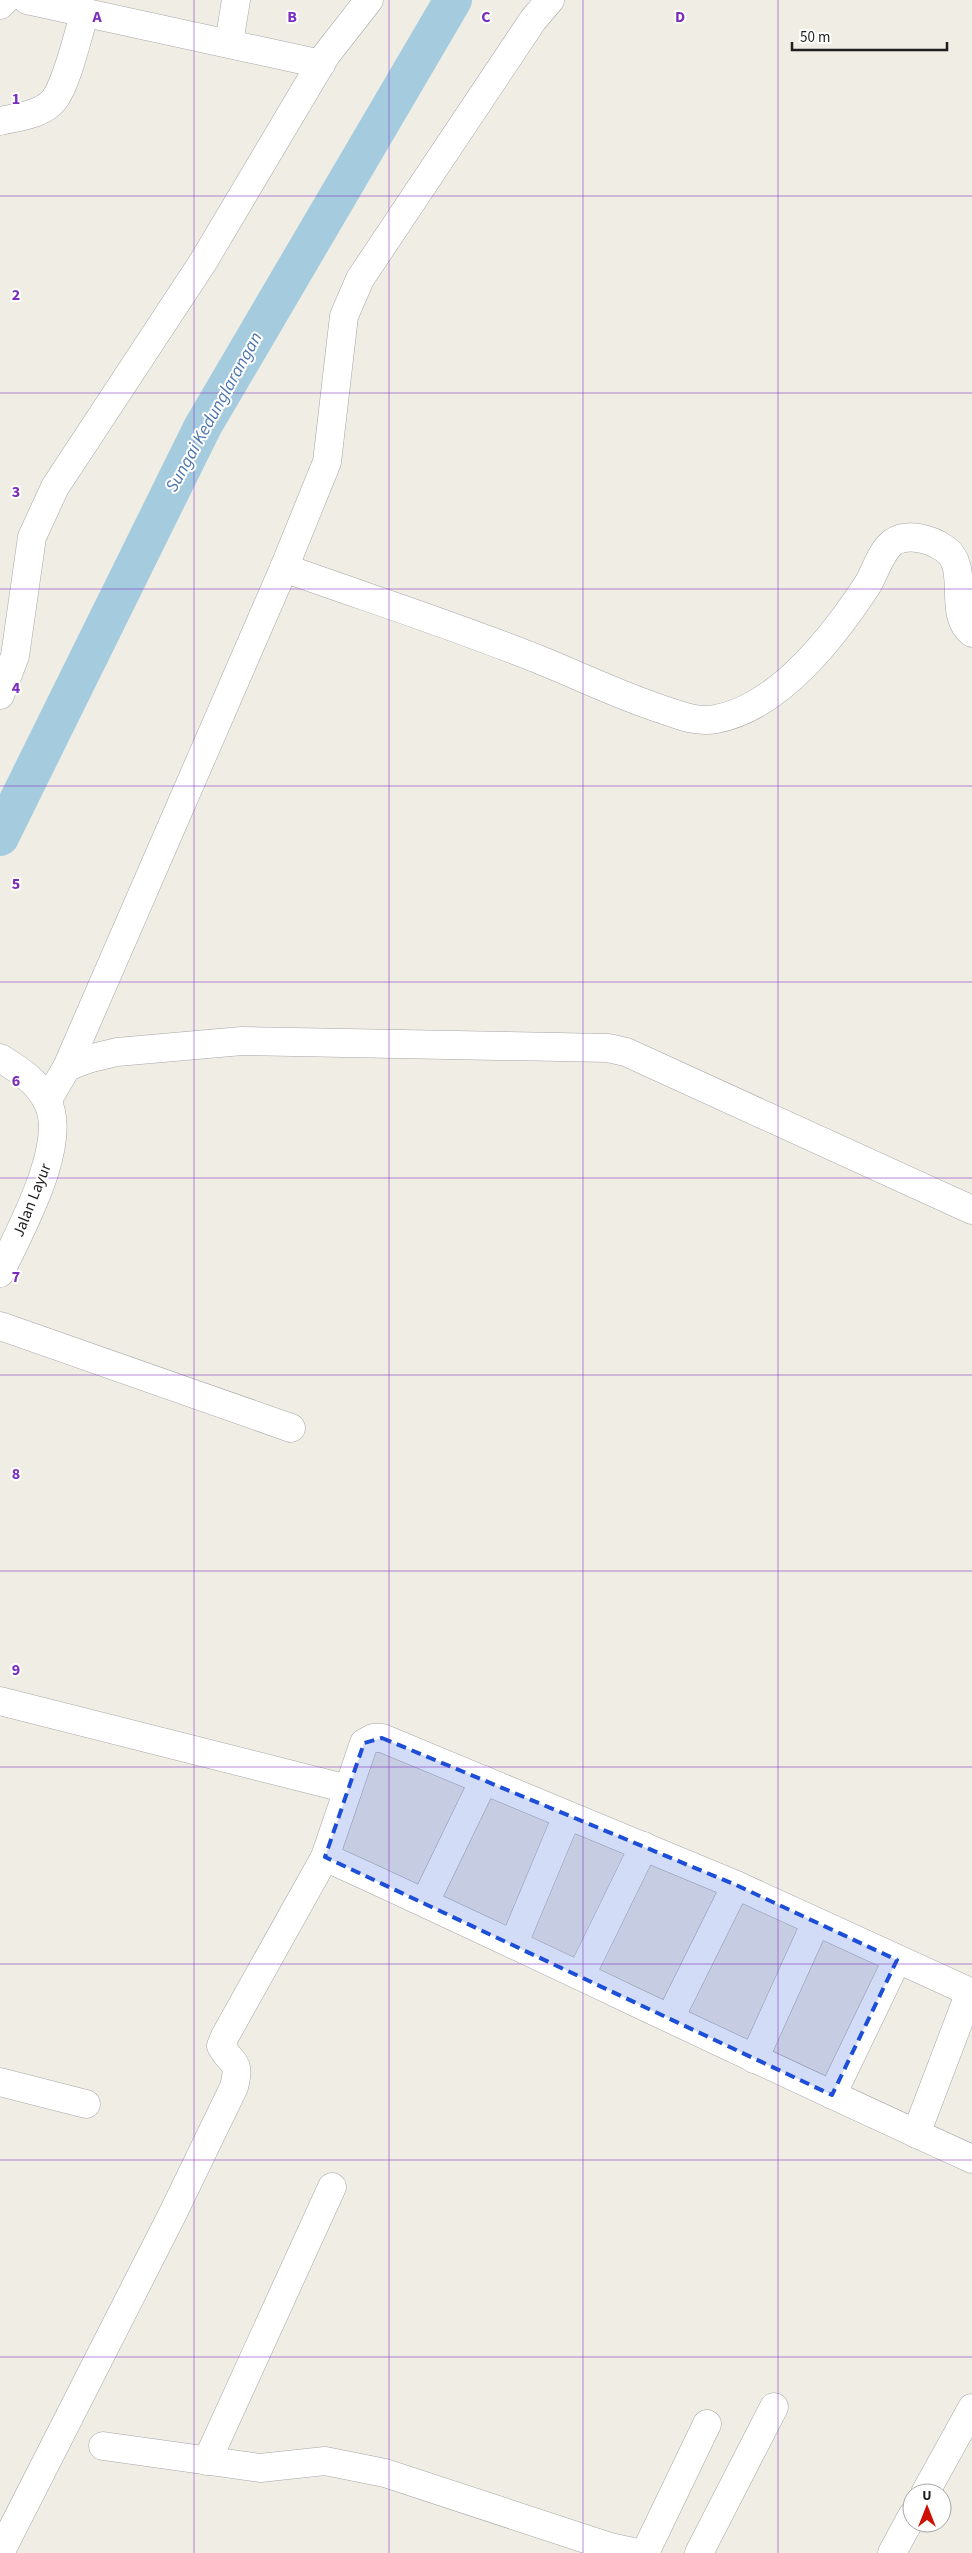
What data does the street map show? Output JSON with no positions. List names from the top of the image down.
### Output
{
  "streets": {
    "street": ["Jalan Layur"]
  },
  "water": ["Sungai Kedunglarangan"],
  "scale_bar": "50 m",
  "north": "top",
  "grid": {
    "columns": [
      "A",
      "B",
      "C",
      "D"
    ],
    "rows": [
      "1",
      "2",
      "3",
      "4",
      "5",
      "6",
      "7",
      "8",
      "9"
    ]
  }
}
